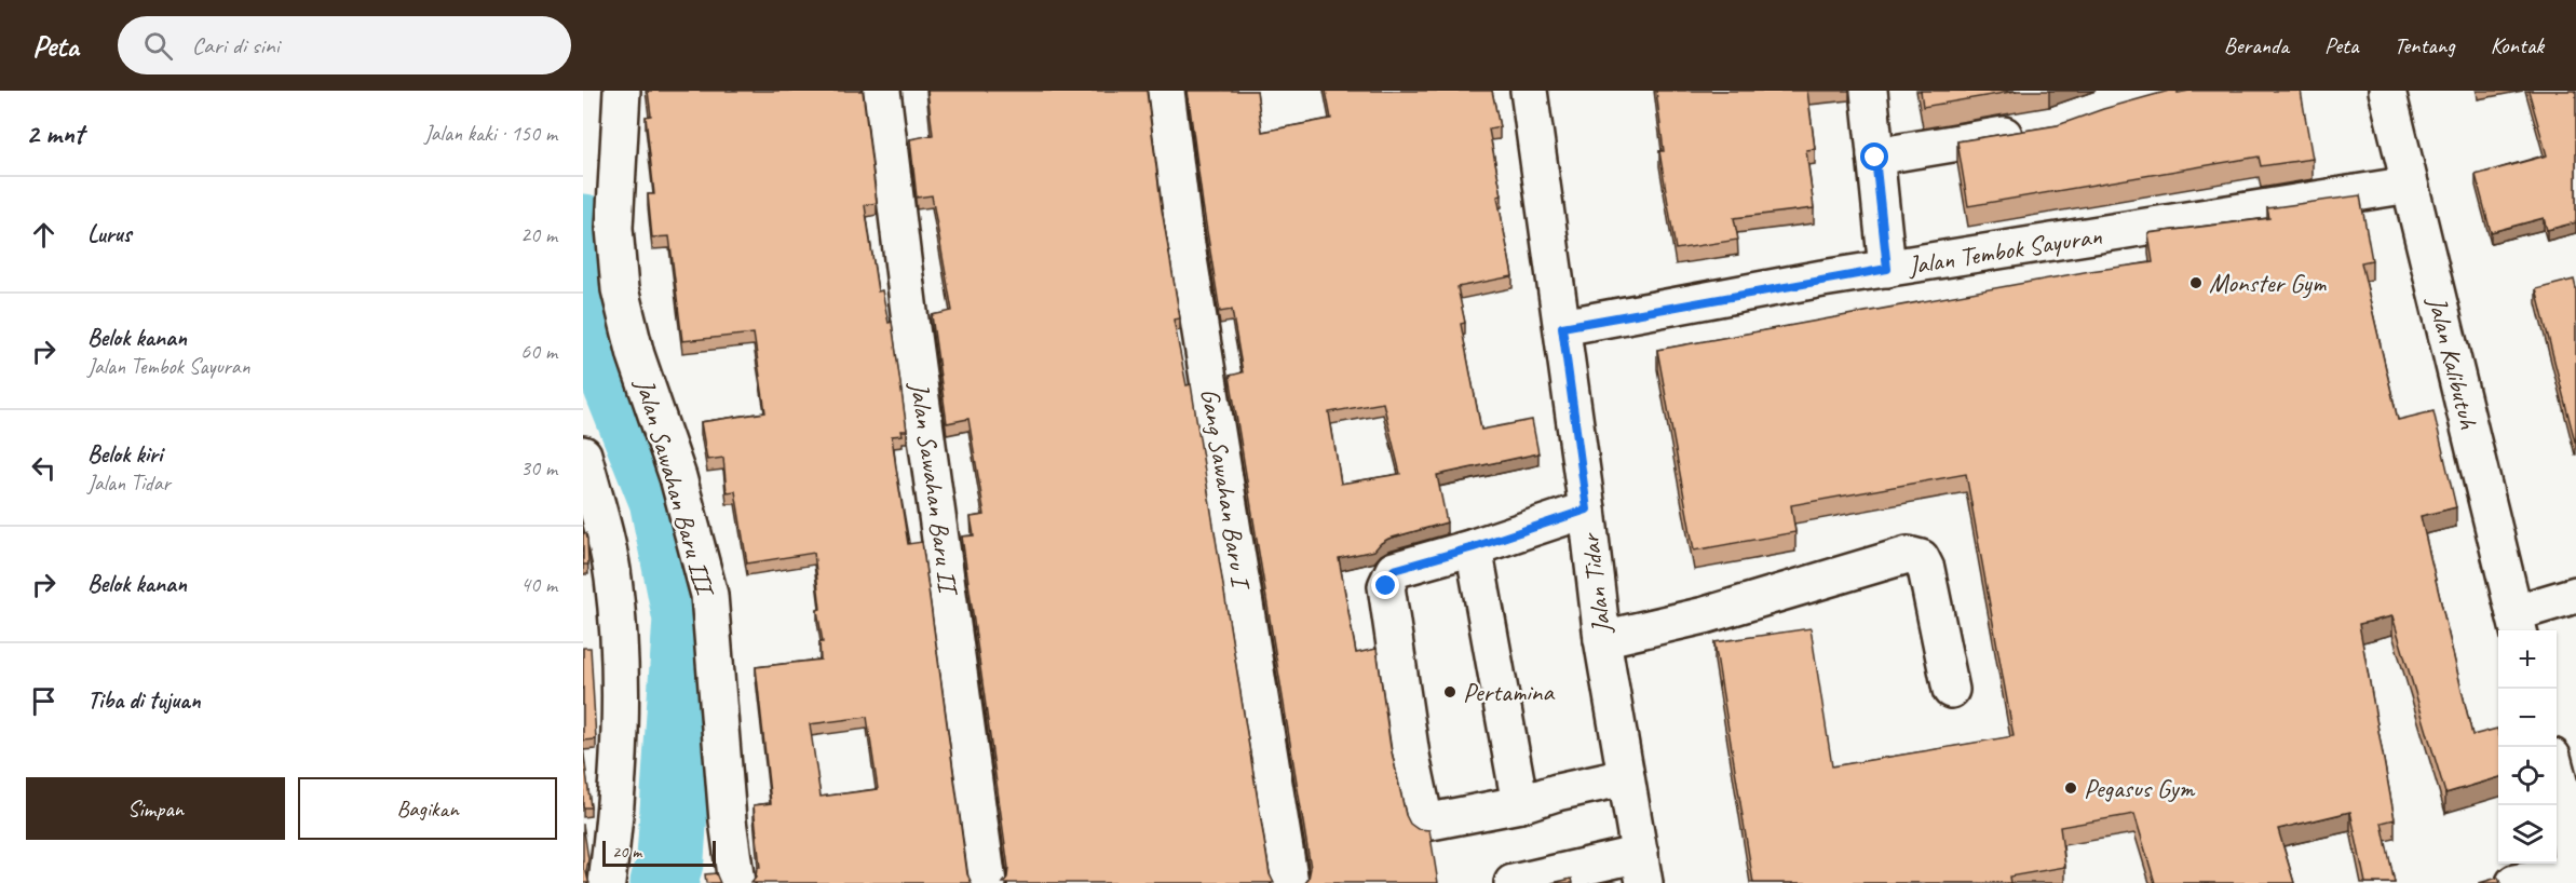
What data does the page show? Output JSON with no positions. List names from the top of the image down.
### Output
{
  "streets": {
    "street": [
      "Jalan Tembok Sayuran",
      "Jalan Kalibutuh",
      "Jalan Sawahan Baru III",
      "Jalan Sawahan Baru II",
      "Gang Sawahan Baru I",
      "Jalan Tidar"
    ]
  },
  "crossings": [
    ["Jalan Tembok Sayuran", "Jalan Kalibutuh"],
    ["Jalan Tembok Sayuran", "Jalan Tidar"]
  ],
  "places": ["Monster Gym", "Pertamina", "Pegasus Gym"],
  "scale_bar": "20 m",
  "page": {
    "header": "Peta",
    "search": "Cari di sini",
    "nav": [
      "Beranda",
      "Peta",
      "Tentang",
      "Kontak"
    ],
    "heading": ["2 mnt", "Jalan kaki · 150 m"],
    "list": [
      ["Lurus", "20 m"],
      ["Belok kanan", "Jalan Tembok Sayuran", "60 m"],
      ["Belok kiri", "Jalan Tidar", "30 m"],
      ["Belok kanan", "40 m"],
      "Tiba di tujuan"
    ],
    "map_buttons": ["+", "−"],
    "buttons": ["Simpan", "Bagikan"],
    "scale": "20 m"
  }
}
